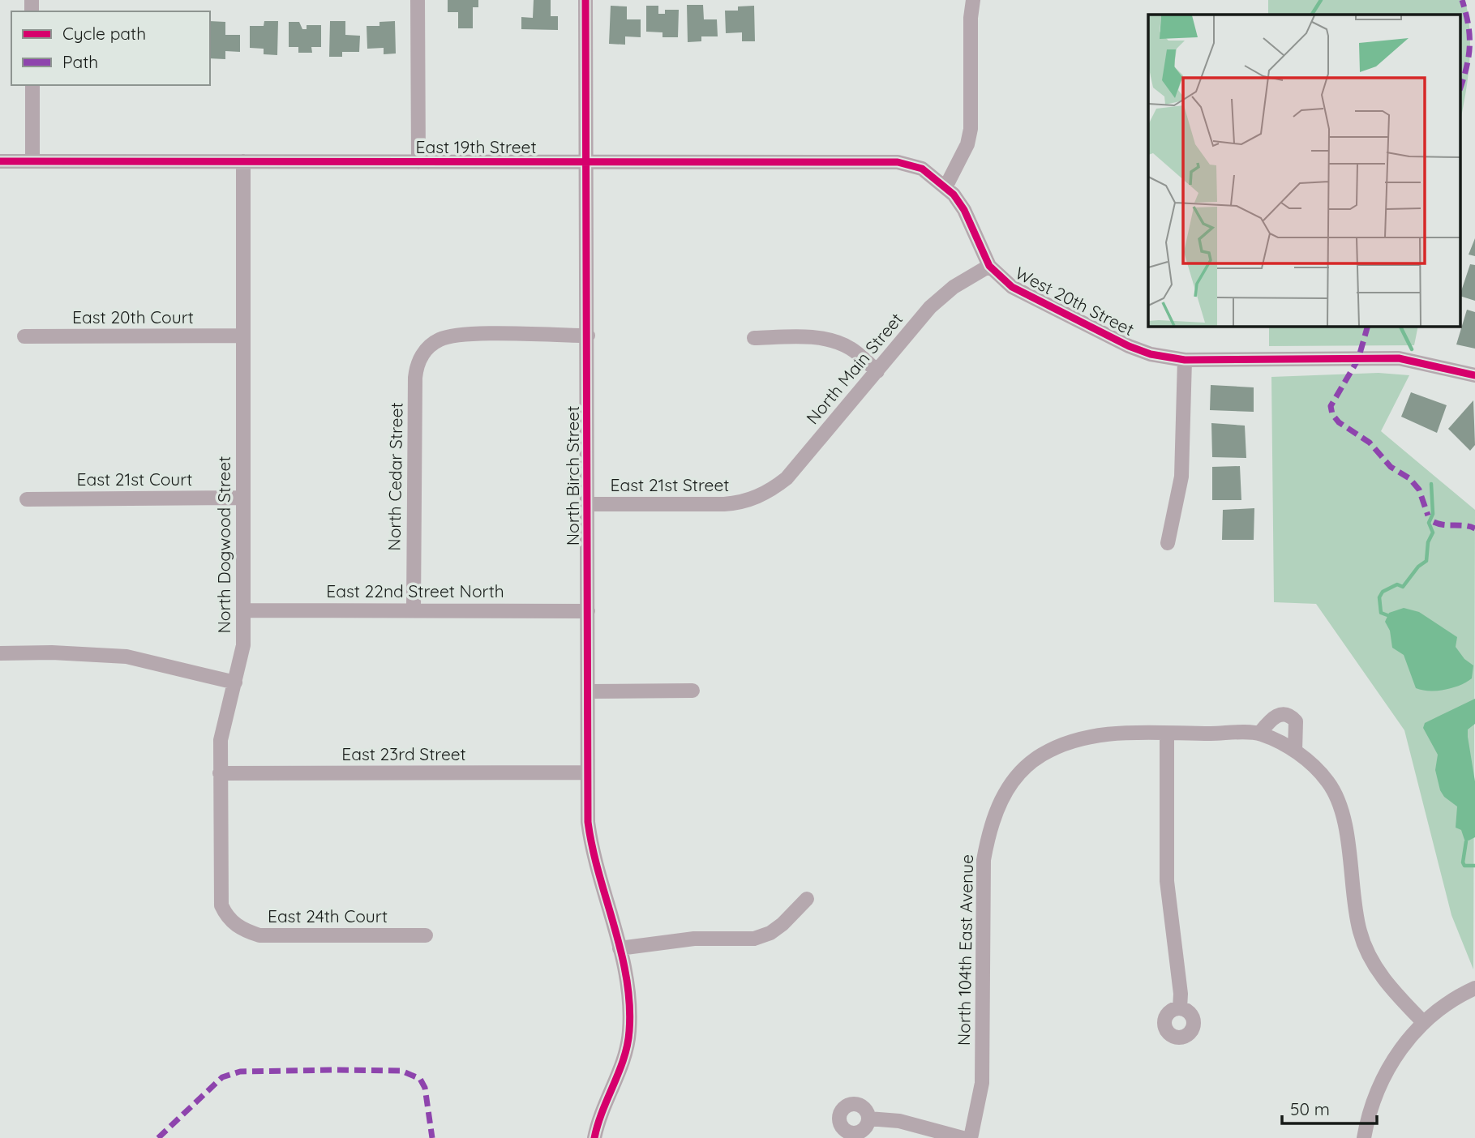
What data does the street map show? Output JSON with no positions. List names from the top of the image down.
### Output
{
  "streets": {
    "street": [
      "East 19th Street",
      "West 20th Street",
      "East 20th Court",
      "North Main Street",
      "North Birch Street",
      "North Cedar Street",
      "East 21st Court",
      "East 21st Street",
      "North Dogwood Street",
      "East 22nd Street North",
      "East 23rd Street",
      "East 24th Court",
      "North 104th East Avenue"
    ]
  },
  "crossings": [
    ["East 19th Street", "West 20th Street"],
    ["East 19th Street", "North Main Street"],
    ["East 19th Street", "North Birch Street"],
    ["East 19th Street", "North Dogwood Street"],
    ["West 20th Street", "North Main Street"],
    ["East 20th Court", "North Dogwood Street"],
    ["North Main Street", "East 21st Street"],
    ["North Birch Street", "North Cedar Street"],
    ["North Birch Street", "East 21st Street"],
    ["North Birch Street", "East 22nd Street North"],
    ["North Birch Street", "East 23rd Street"],
    ["North Cedar Street", "East 22nd Street North"],
    ["East 21st Court", "North Dogwood Street"],
    ["North Dogwood Street", "East 22nd Street North"],
    ["North Dogwood Street", "East 23rd Street"],
    ["North Dogwood Street", "East 24th Court"]
  ],
  "legend": ["Cycle path", "Path"],
  "scale_bar": "50 m"
}
